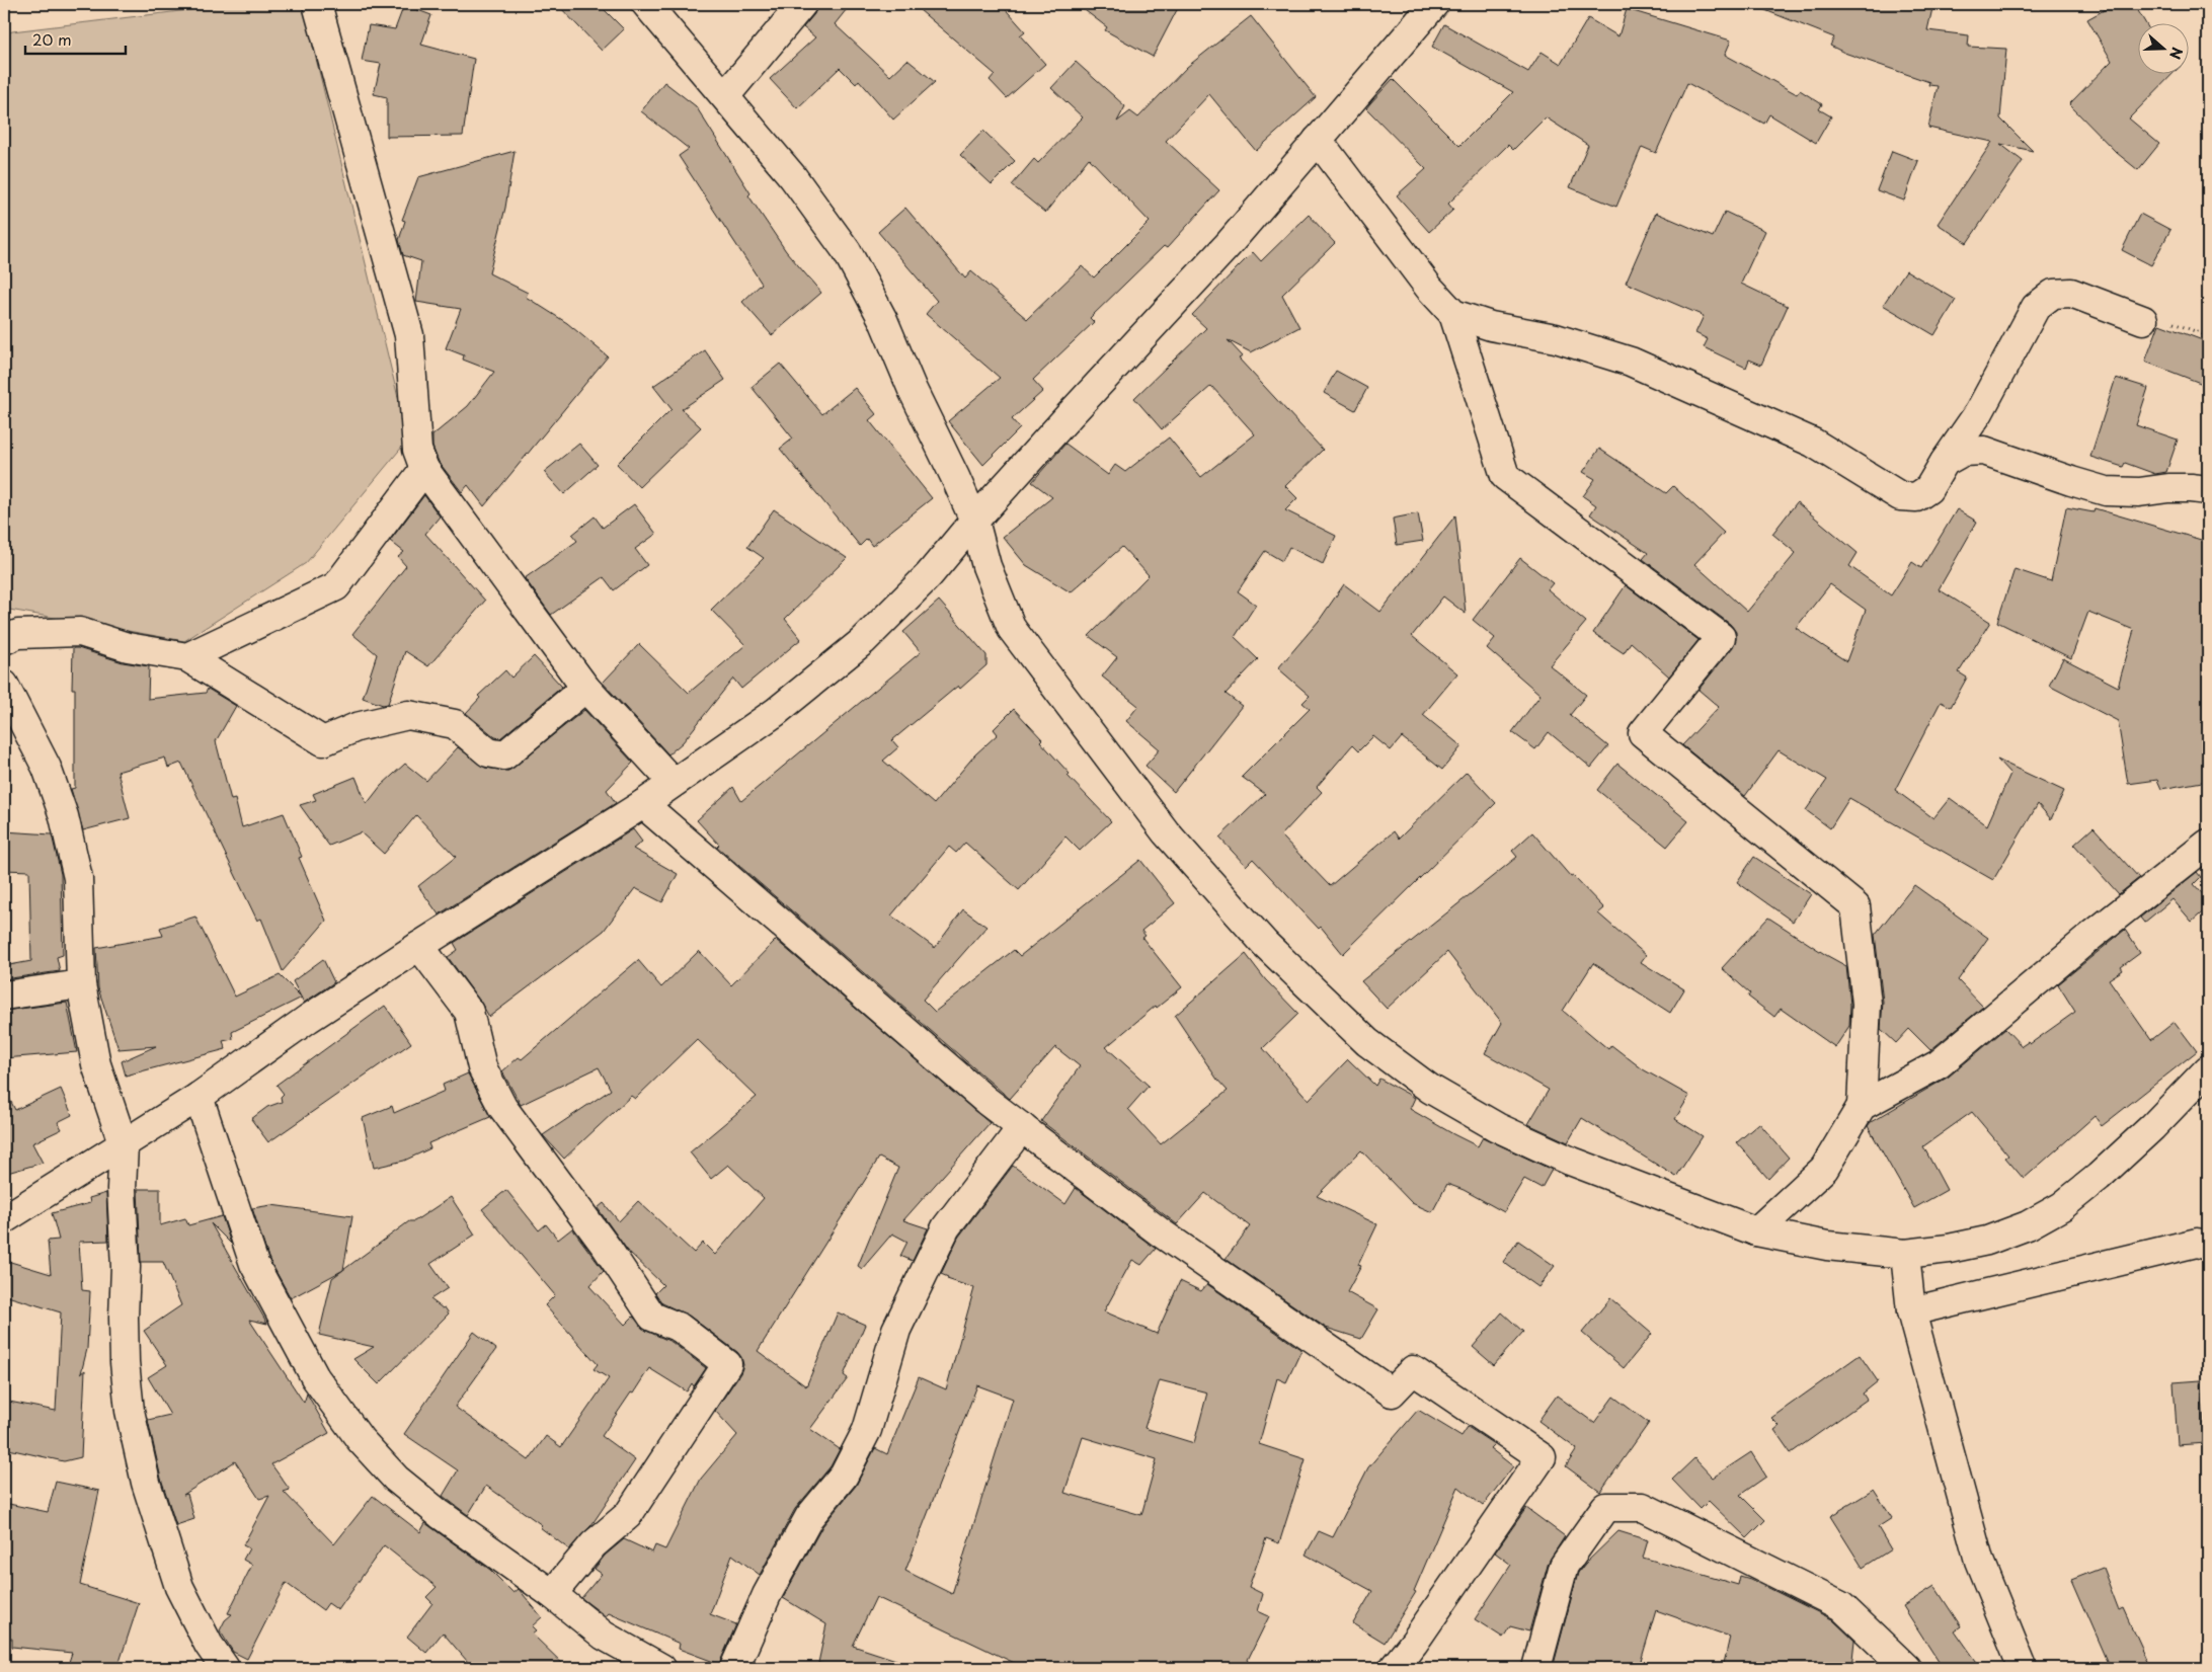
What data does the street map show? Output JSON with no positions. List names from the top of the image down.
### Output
{
  "scale_bar": "20 m",
  "north": "right"
}
